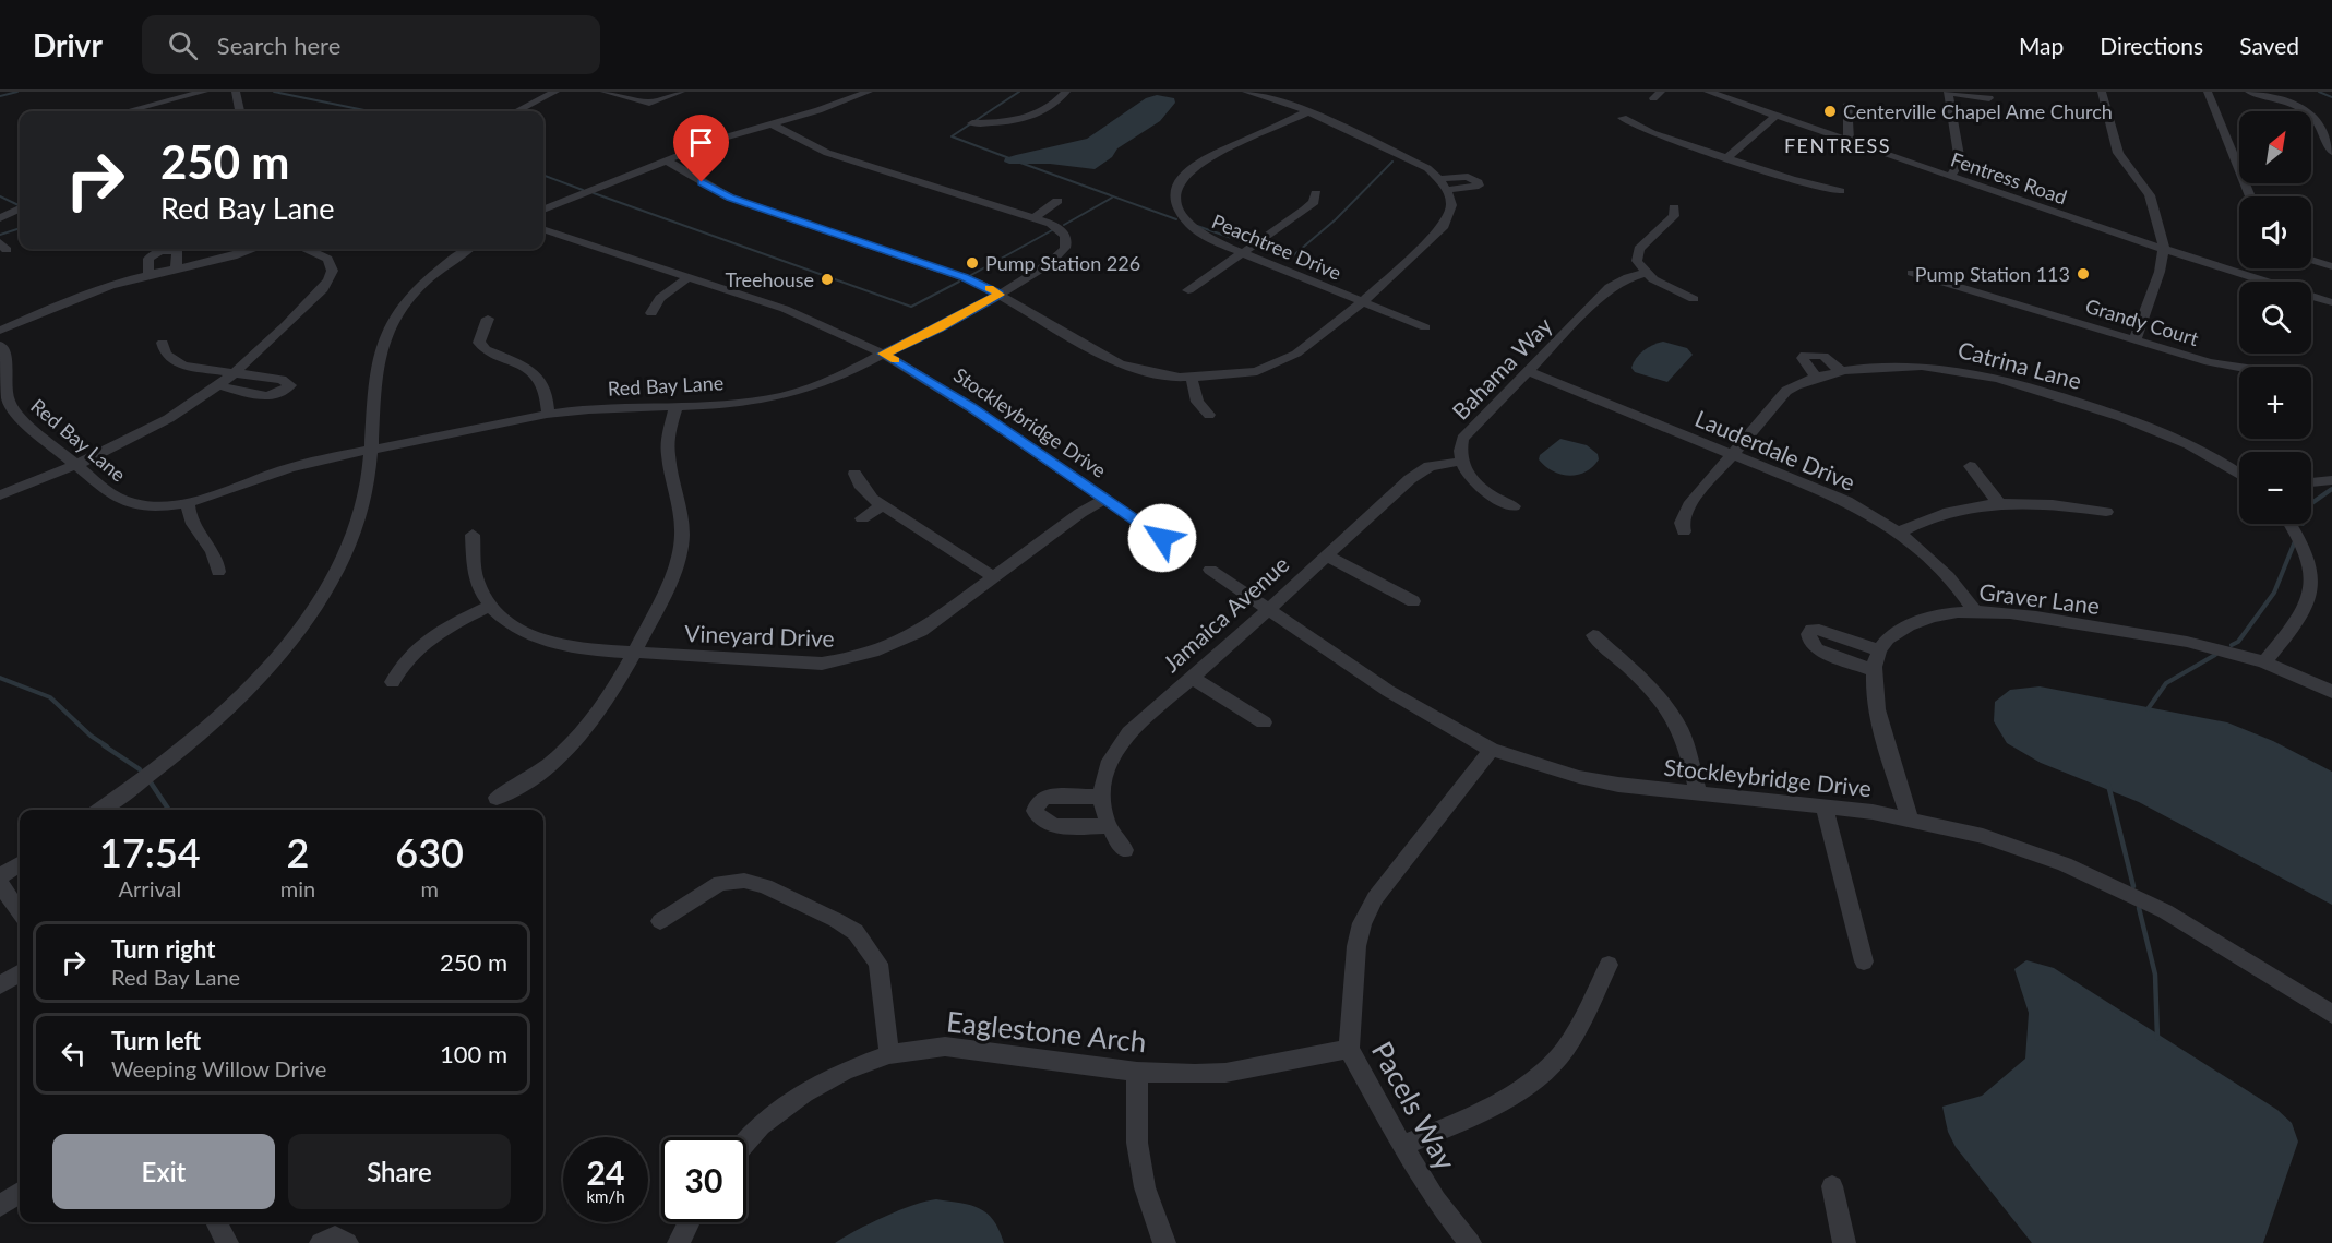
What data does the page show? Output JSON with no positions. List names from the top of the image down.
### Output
{
  "streets": {
    "street": [
      "Fentress Road",
      "Peachtree Drive",
      "Grandy Court",
      "Catrina Lane",
      "Bahama Way",
      "Red Bay Lane",
      "Stockleybridge Drive",
      "Lauderdale Drive",
      "Graver Lane",
      "Jamaica Avenue",
      "Vineyard Drive",
      "Eaglestone Arch",
      "Pacels Way"
    ]
  },
  "crossings": [
    ["Catrina Lane", "Lauderdale Drive"],
    ["Bahama Way", "Lauderdale Drive"],
    ["Bahama Way", "Jamaica Avenue"],
    ["Red Bay Lane", "Stockleybridge Drive"],
    ["Stockleybridge Drive", "Jamaica Avenue"],
    ["Stockleybridge Drive", "Vineyard Drive"],
    ["Stockleybridge Drive", "Pacels Way"],
    ["Lauderdale Drive", "Graver Lane"],
    ["Eaglestone Arch", "Pacels Way"]
  ],
  "districts": ["FENTRESS"],
  "places": [
    "Centerville Chapel Ame Church",
    "Pump Station 226",
    "Pump Station 113",
    "Treehouse"
  ],
  "north": "top right",
  "page": {
    "header": "Drivr",
    "search": "Search here",
    "nav": ["Map", "Directions", "Saved"],
    "map_buttons": ["+", "−"],
    "turn": ["250 m", "Red Bay Lane"],
    "eta": [
      "17:54",
      "Arrival",
      "2",
      "min",
      "630",
      "m"
    ],
    "list": [
      {
        "name": "Turn right",
        "note": "Red Bay Lane",
        "value": "250 m"
      },
      {
        "name": "Turn left",
        "note": "Weeping Willow Drive",
        "value": "100 m"
      }
    ],
    "buttons": ["Exit", "Share"],
    "speed": "24 km/h",
    "limit": "30"
  }
}
